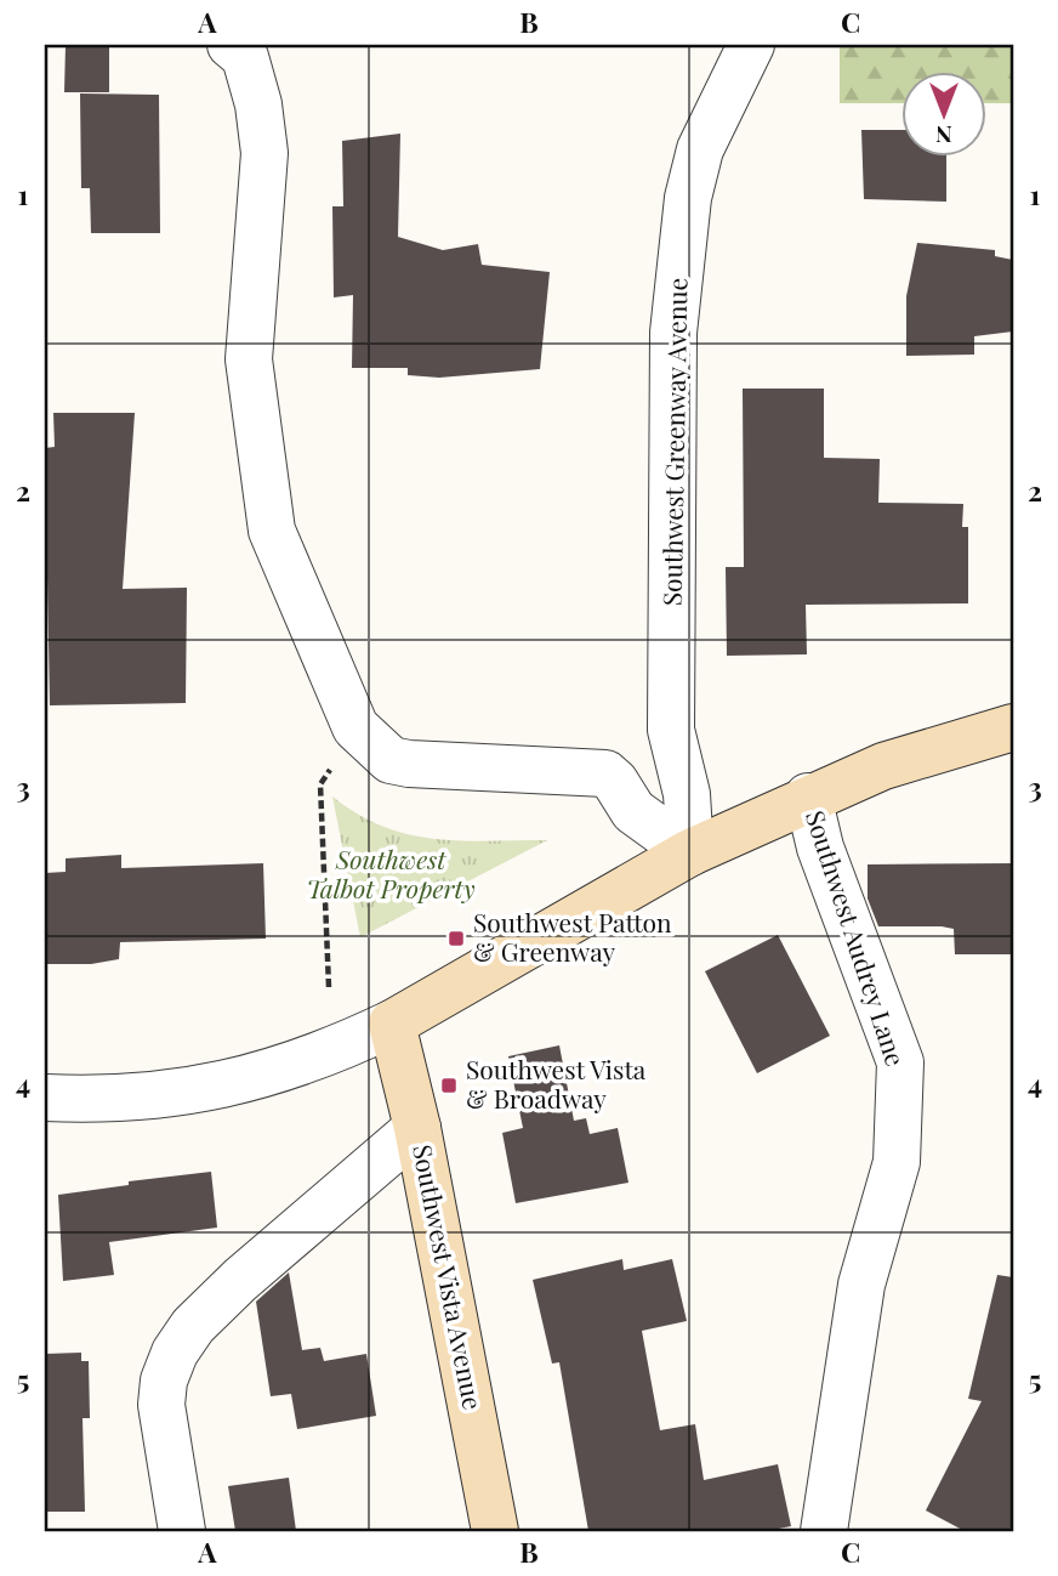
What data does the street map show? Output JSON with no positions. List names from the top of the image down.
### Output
{
  "streets": {
    "main road": ["Southwest Vista Avenue"],
    "street": ["Southwest Greenway Avenue", "Southwest Audrey Lane"]
  },
  "parks": ["Southwest Talbot Property"],
  "places": {
    "transit": ["Southwest Patton & Greenway", "Southwest Vista & Broadway"]
  },
  "north": "bottom",
  "grid": {
    "columns": ["A", "B", "C"],
    "rows": [
      "1",
      "2",
      "3",
      "4",
      "5"
    ]
  }
}
